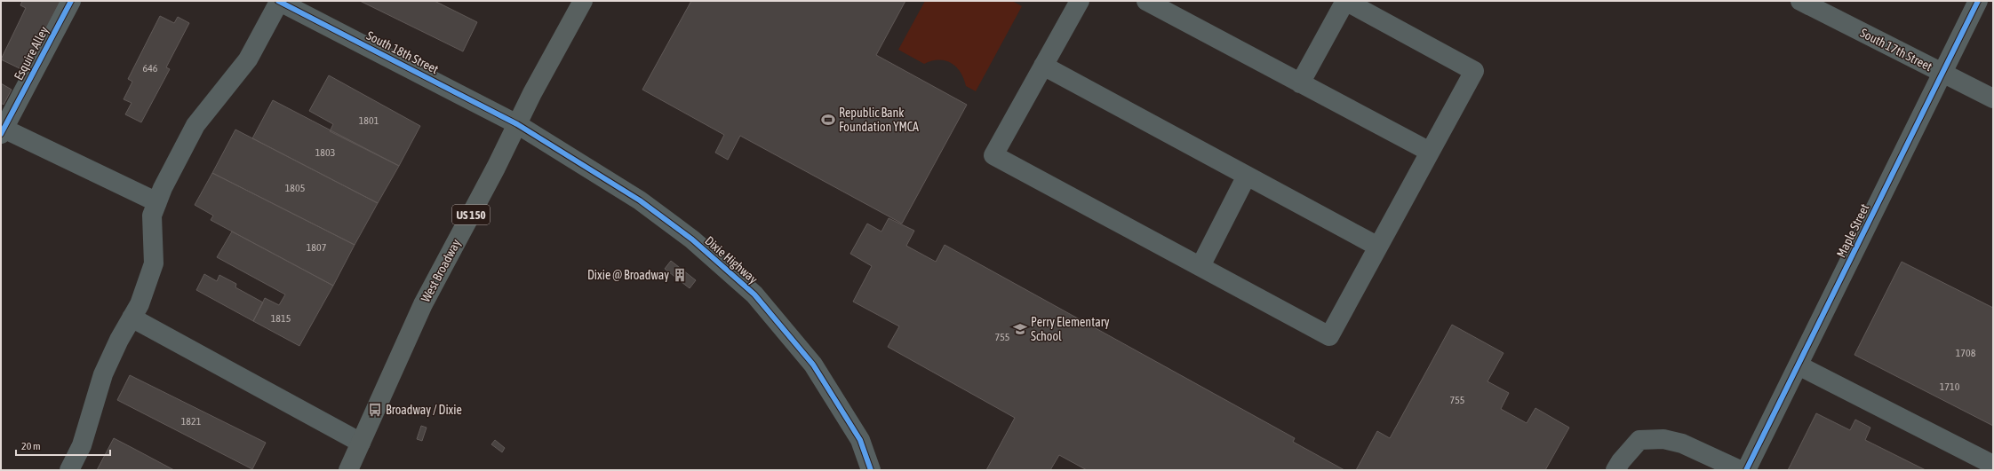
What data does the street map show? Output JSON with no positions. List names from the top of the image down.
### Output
{
  "streets": {
    "main road": ["US 150", "West Broadway"],
    "street": [
      "South 17th Street",
      "South 18th Street",
      "Esquire Alley",
      "Maple Street",
      "Dixie Highway"
    ]
  },
  "crossings": [
    ["South 17th Street", "Maple Street"],
    ["South 18th Street", "Dixie Highway"],
    ["South 18th Street", "West Broadway"],
    ["Dixie Highway", "West Broadway"]
  ],
  "places": {
    "sports": ["Republic Bank Foundation YMCA"],
    "building": ["Dixie @ Broadway"],
    "school or university": ["Perry Elementary School"],
    "bus stop": ["Broadway / Dixie"]
  },
  "house_numbers": [
    "646",
    "1801",
    "1803",
    "1805",
    "1807",
    "1815",
    "755",
    "1708",
    "1710",
    "755",
    "1821"
  ],
  "scale_bar": "20 m"
}
